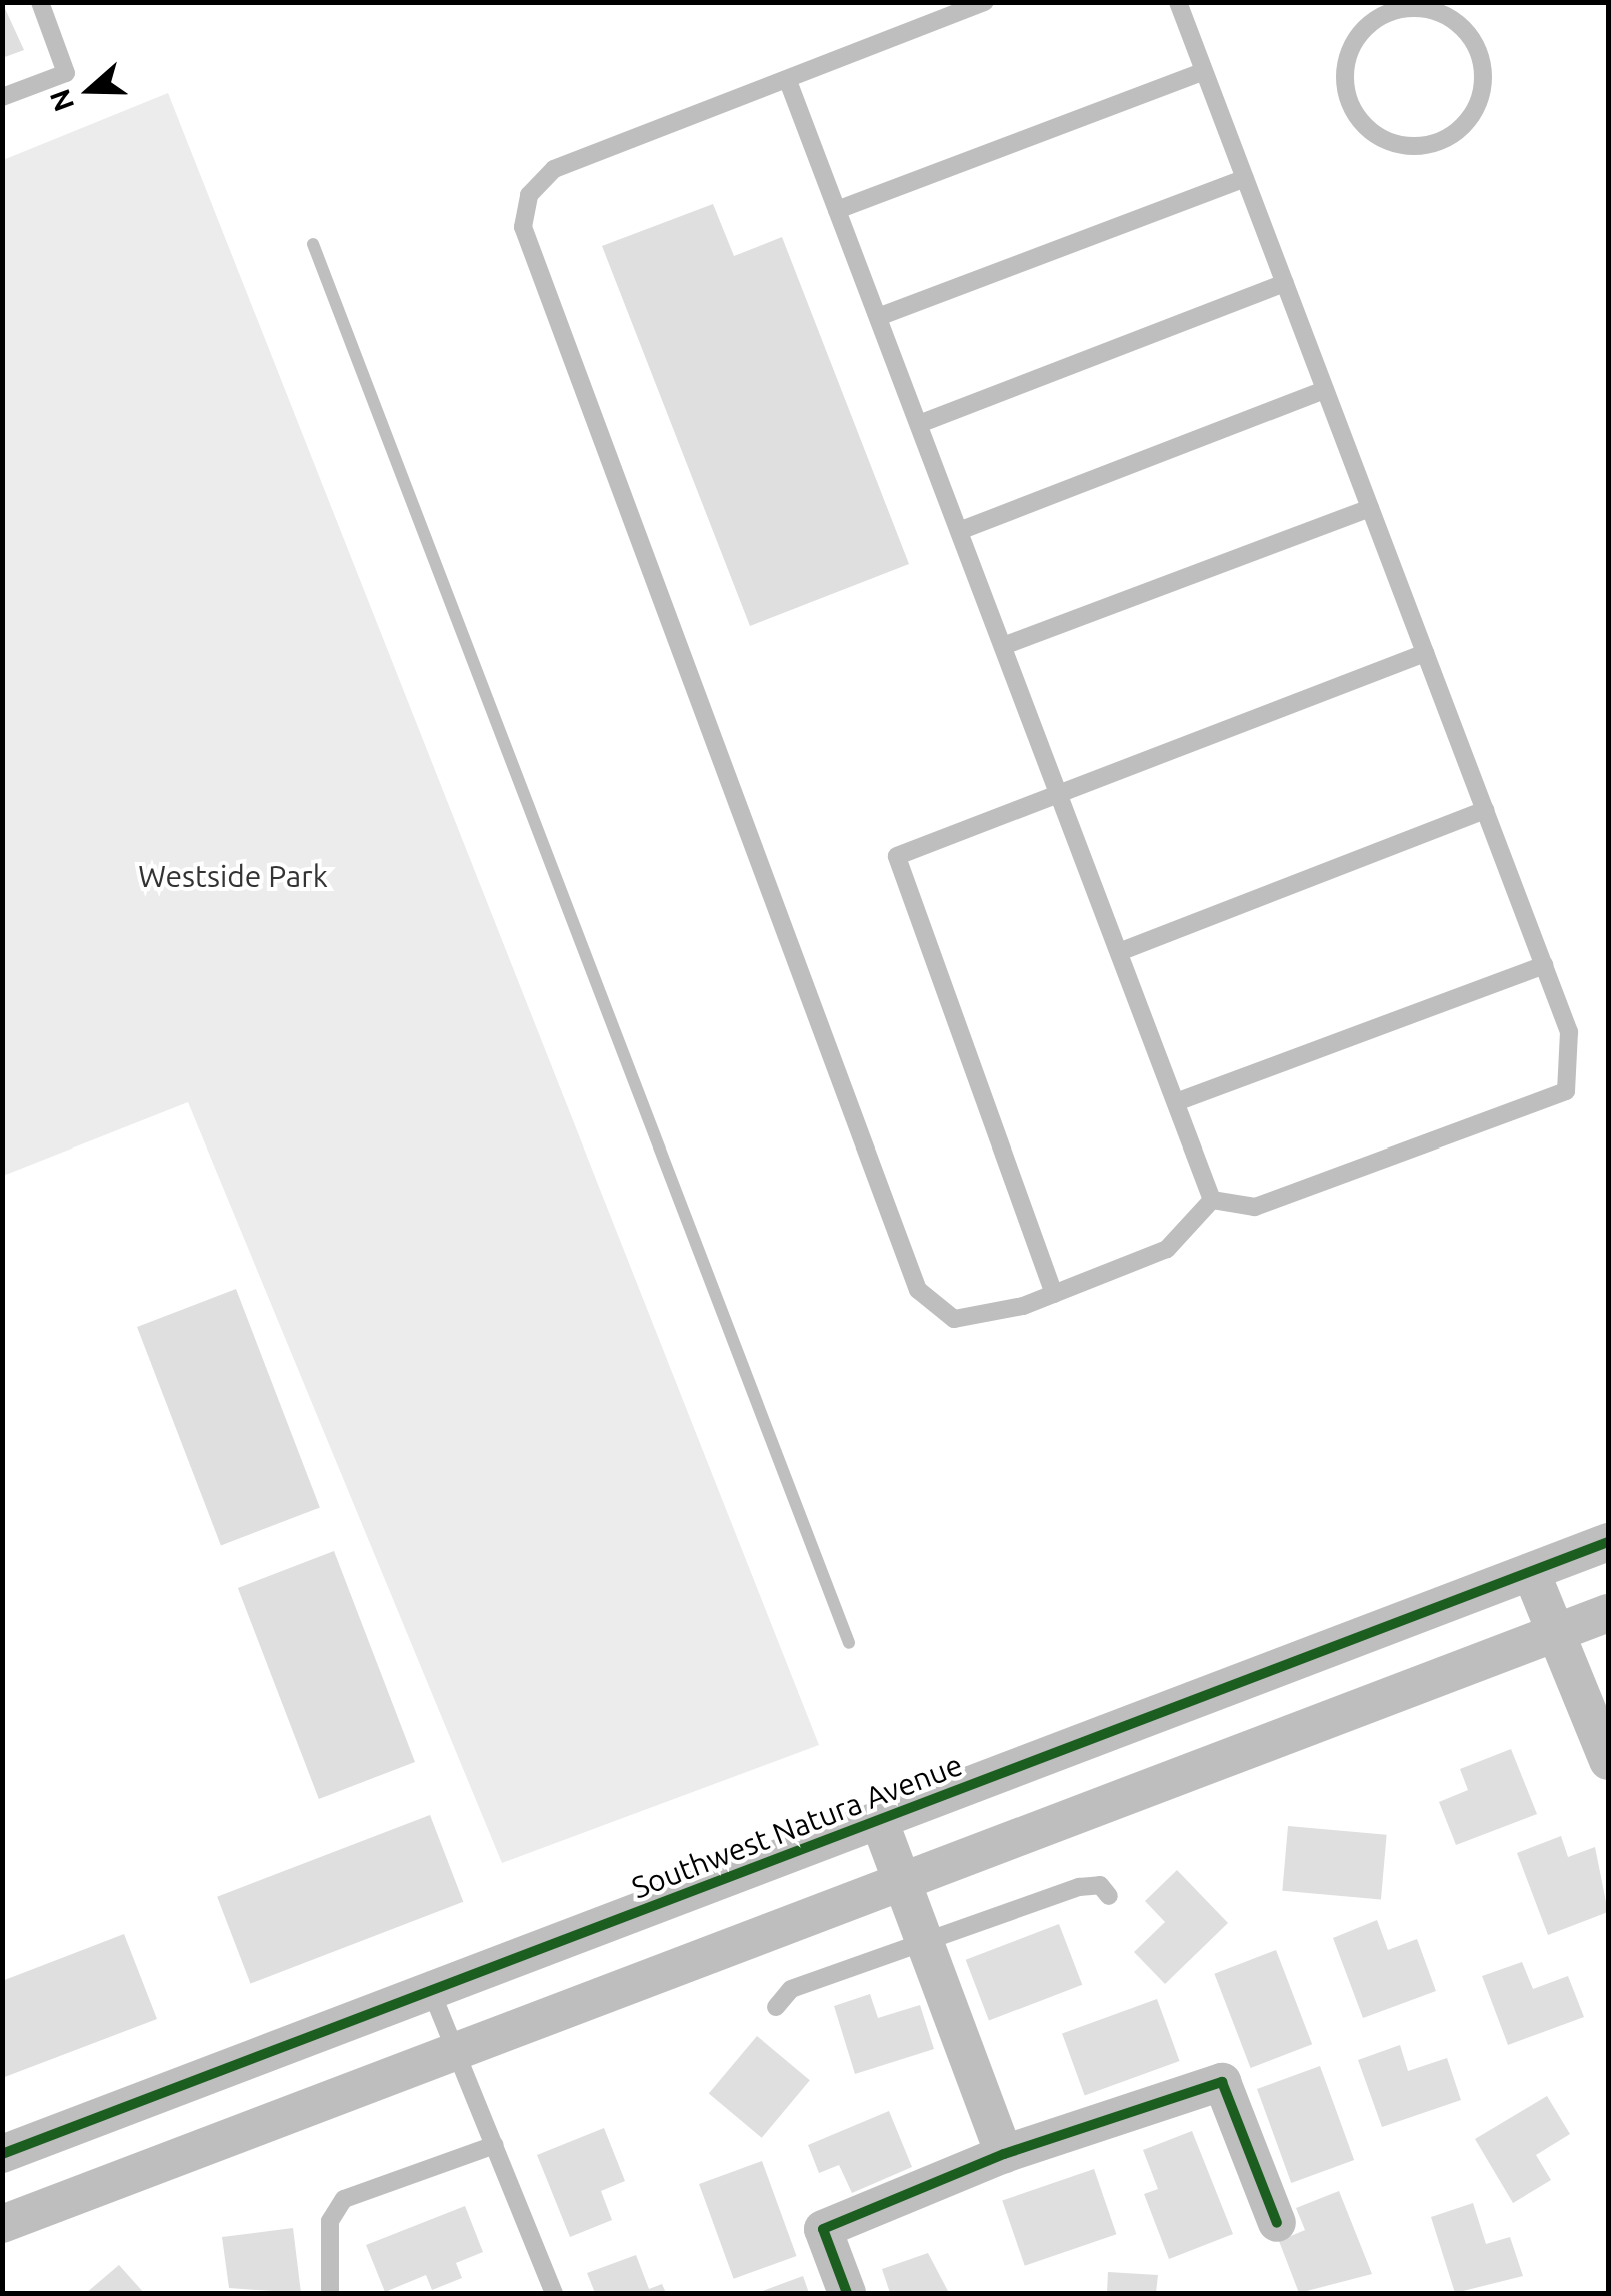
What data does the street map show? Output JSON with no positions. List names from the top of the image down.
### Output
{
  "streets": {
    "street": ["Southwest Natura Avenue"]
  },
  "parks": ["Westside Park"],
  "north": "left"
}
